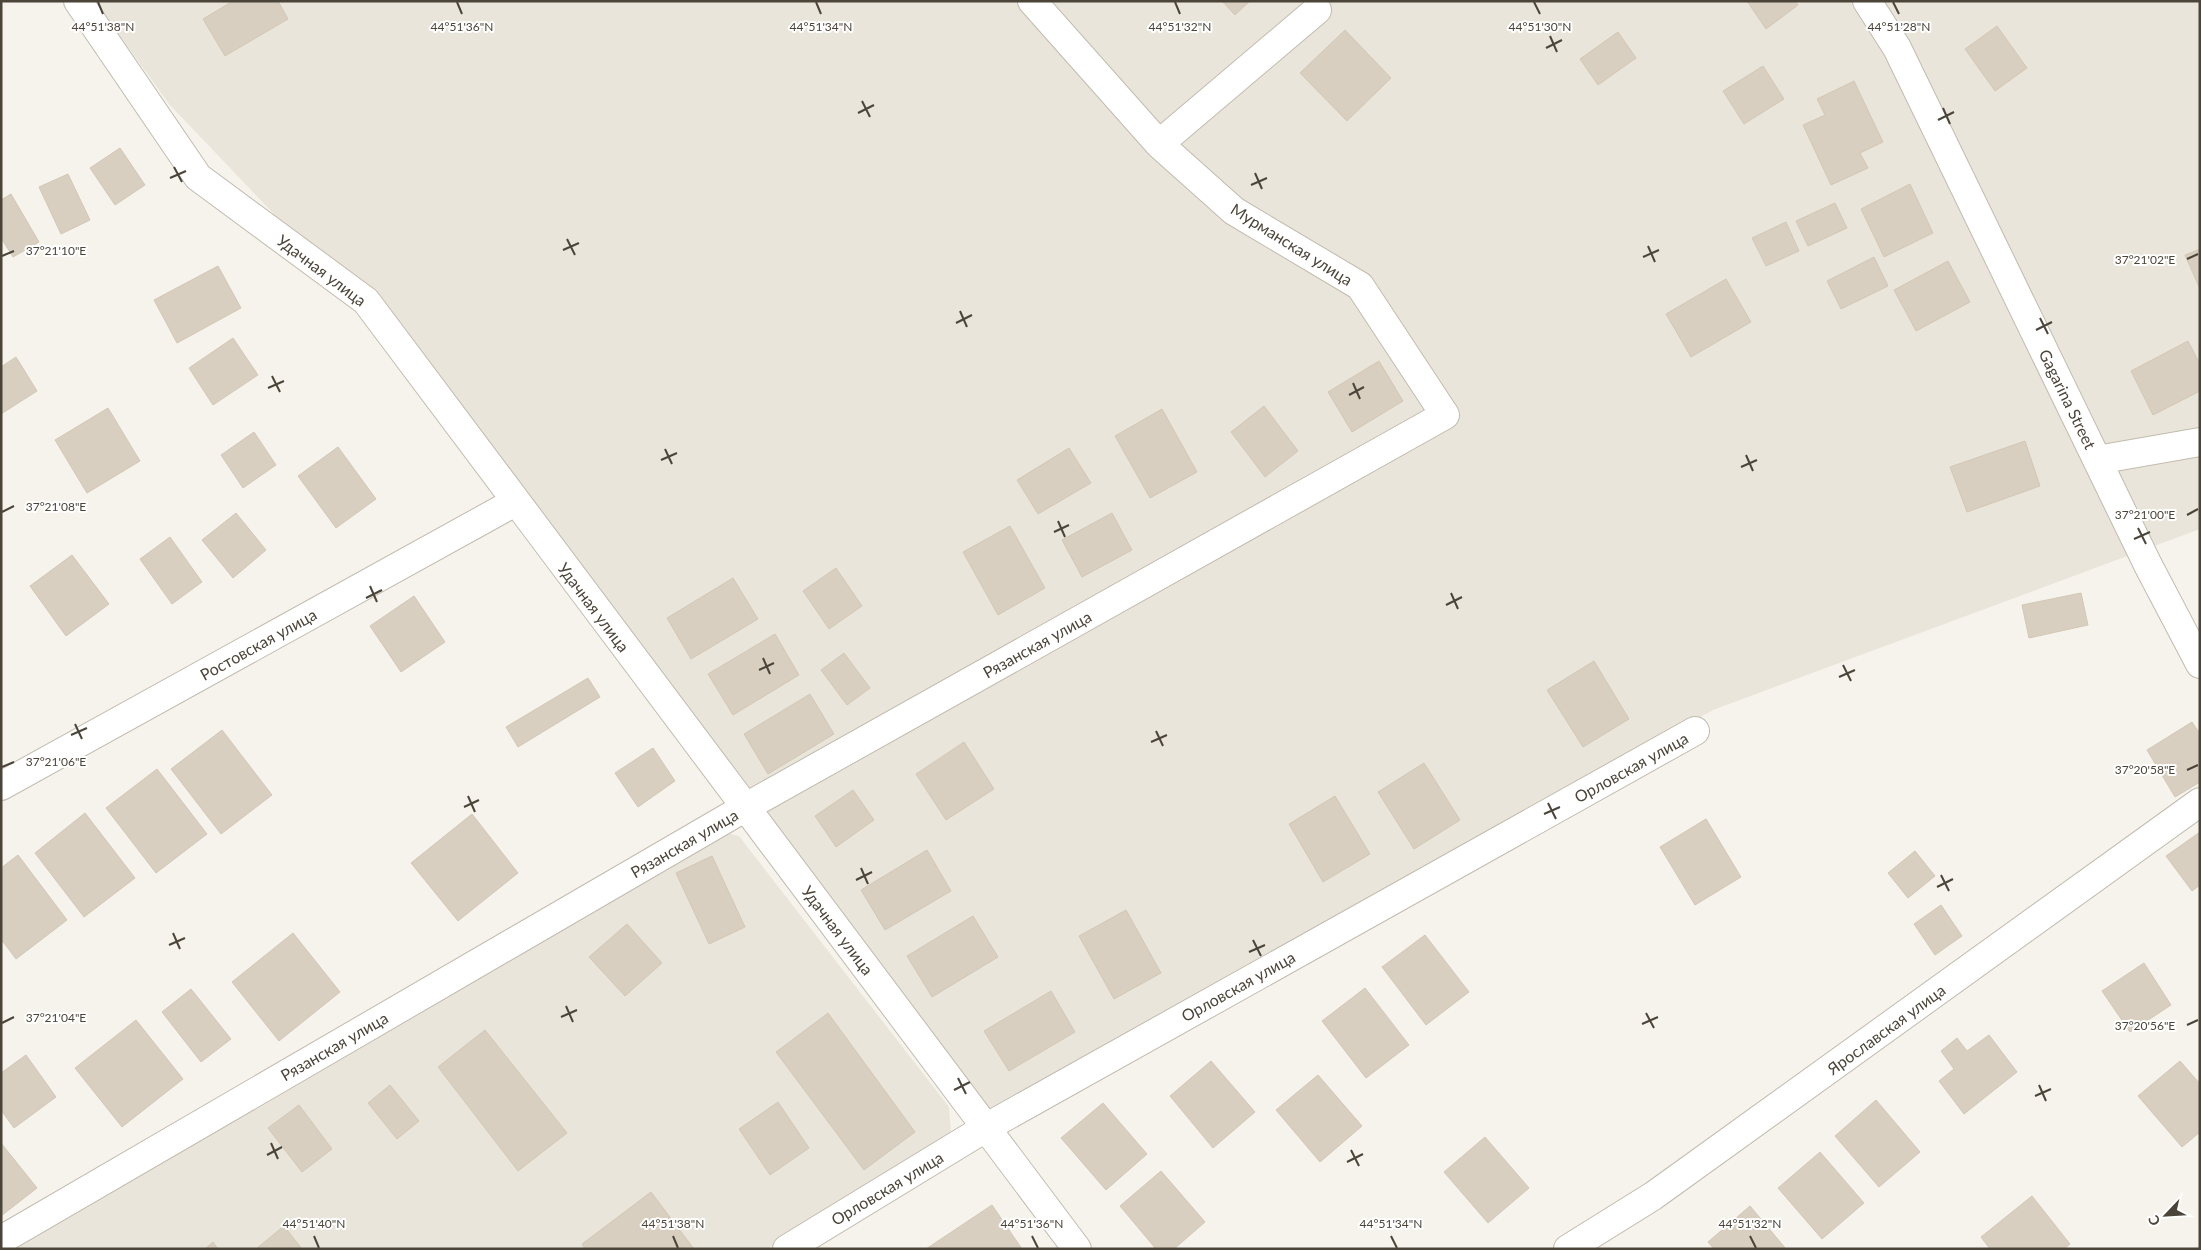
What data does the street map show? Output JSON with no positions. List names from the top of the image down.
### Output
{
  "streets": {
    "street": [
      "Мурманская улица",
      "Удачная улица",
      "Gagarina Street",
      "Ростовская улица",
      "Рязанская улица",
      "Орловская улица",
      "Ярославская улица"
    ]
  },
  "crossings": [
    ["Мурманская улица", "Рязанская улица"],
    ["Удачная улица", "Ростовская улица"],
    ["Удачная улица", "Рязанская улица"],
    ["Удачная улица", "Орловская улица"]
  ],
  "north": "bottom left",
  "coordinates": [
    "44°51'36\"N",
    "44°51'34\"N",
    "44°51'38\"N",
    "44°51'32\"N",
    "44°51'30\"N",
    "44°51'28\"N",
    "37°21'10\"E",
    "37°21'02\"E",
    "37°21'08\"E",
    "37°21'00\"E",
    "37°21'06\"E",
    "37°20'58\"E",
    "37°21'04\"E",
    "37°20'56\"E",
    "44°51'40\"N"
  ]
}
